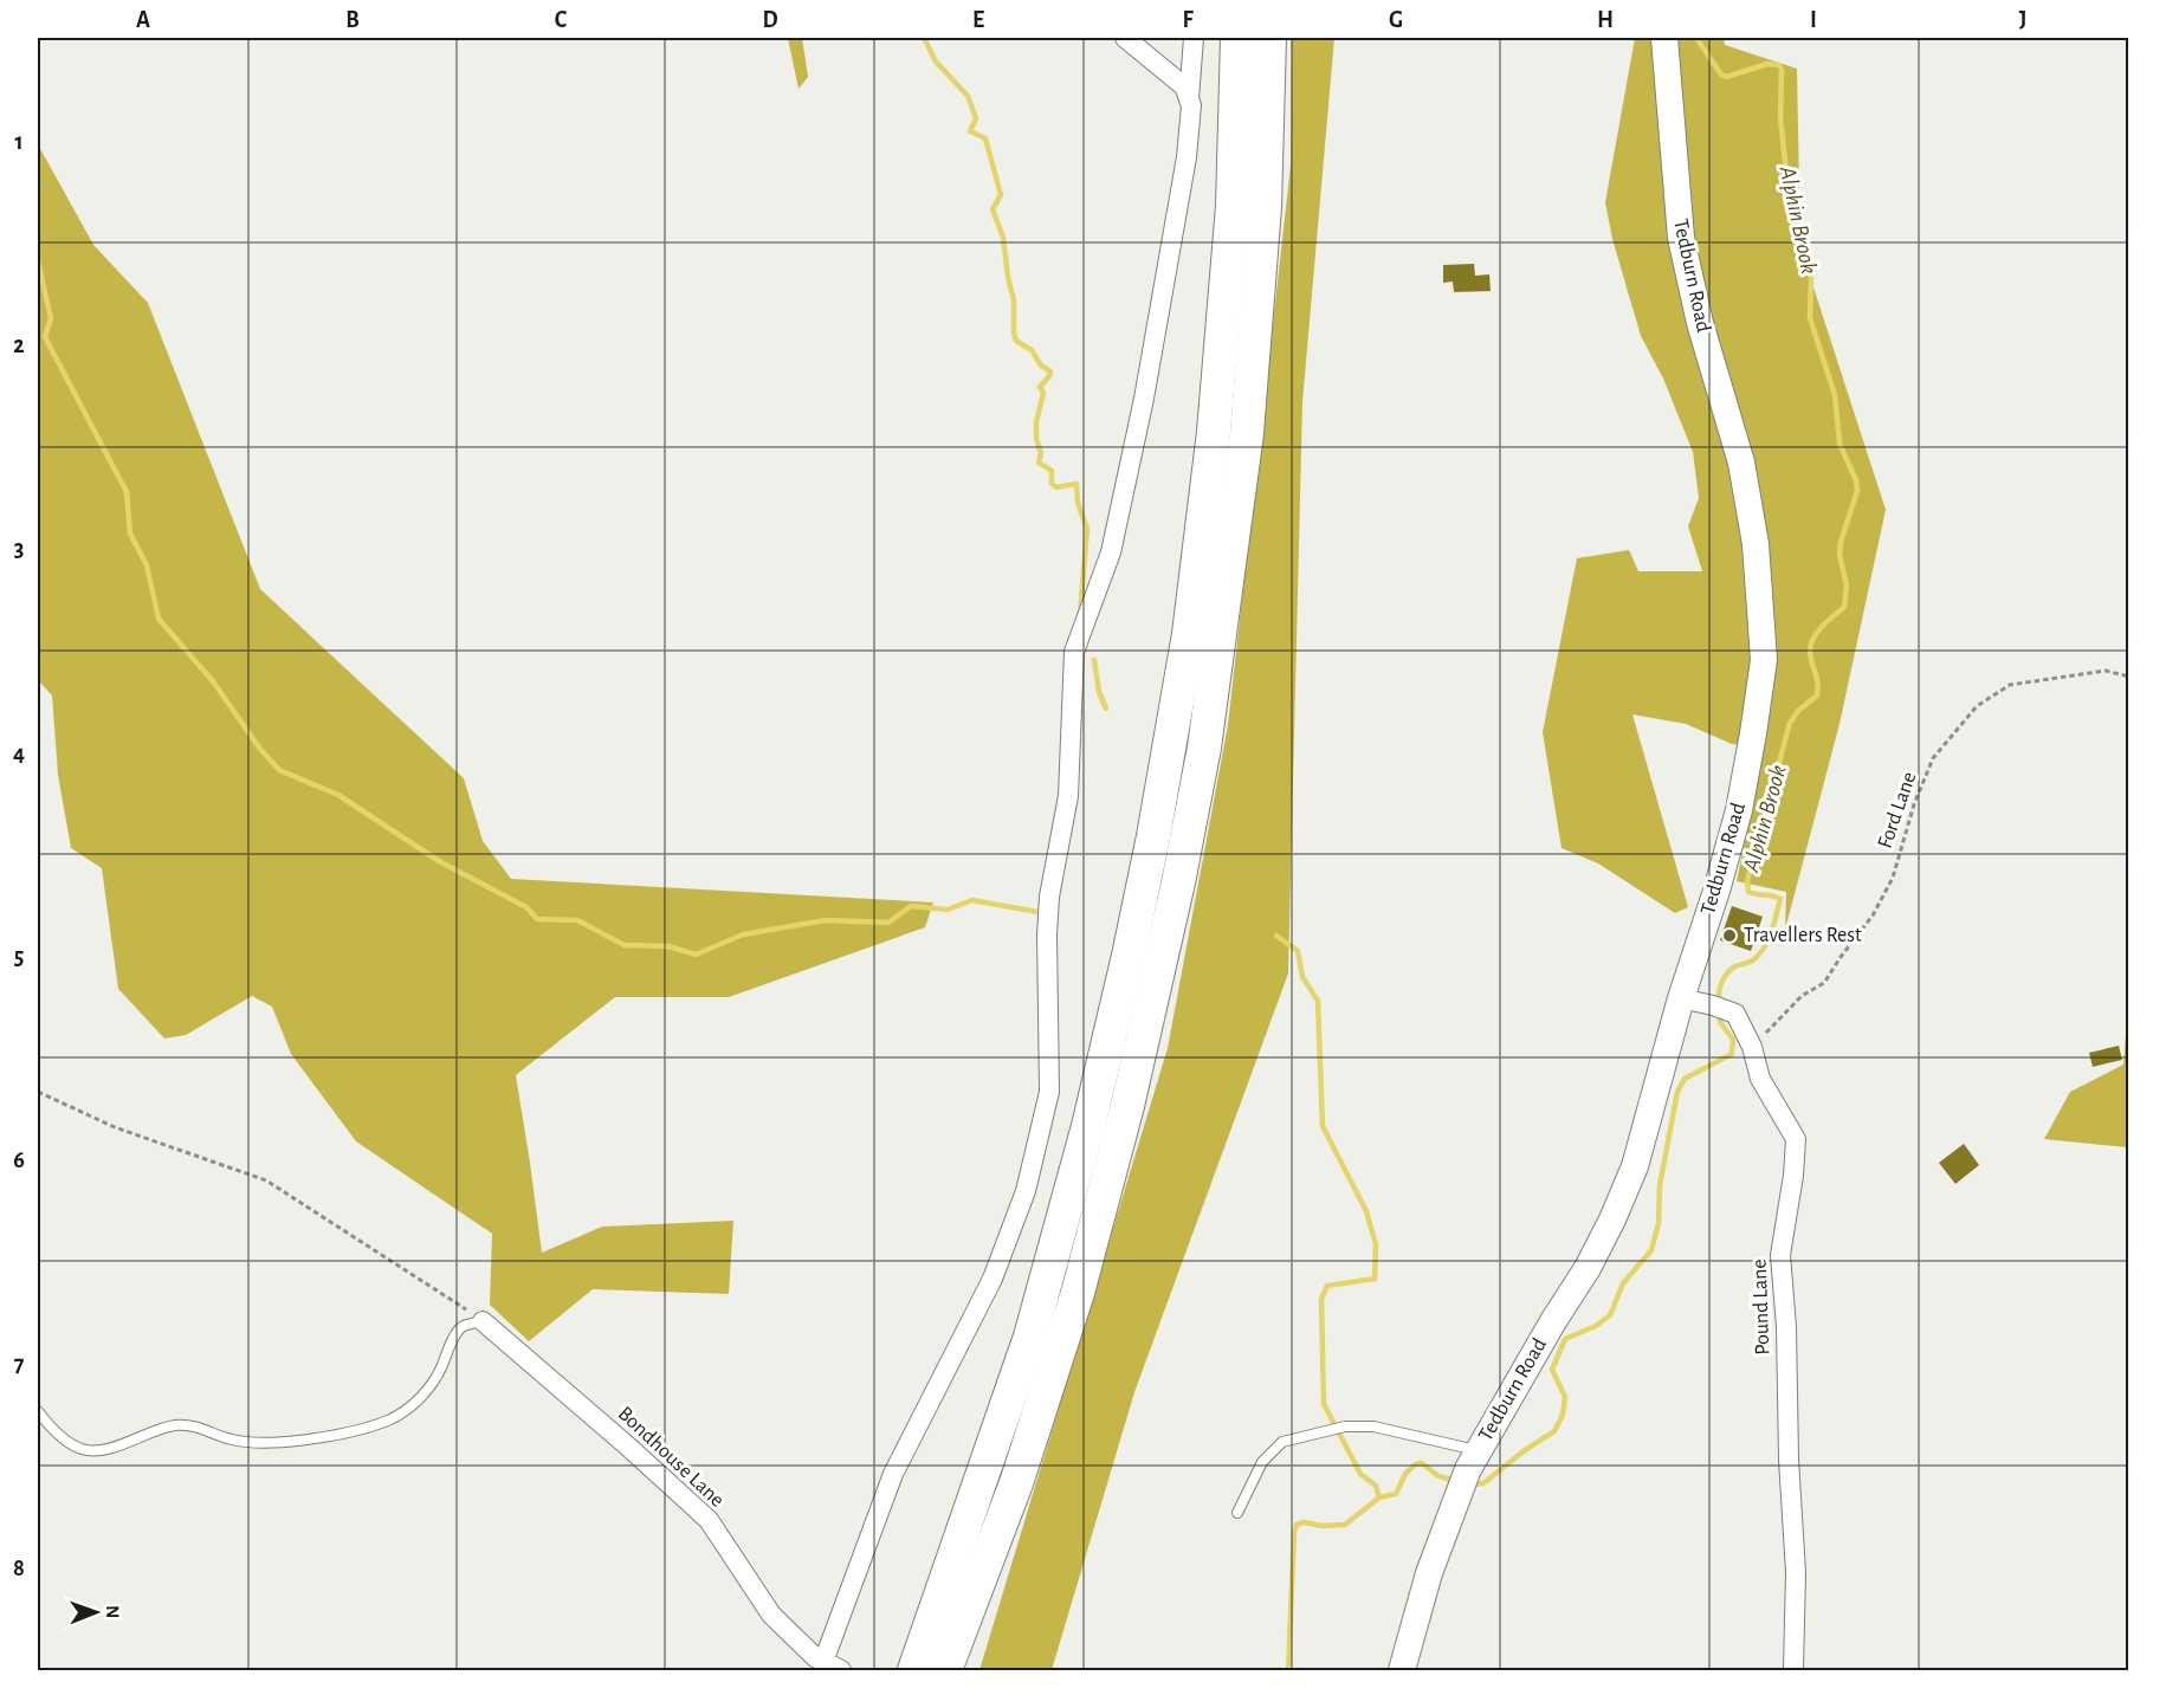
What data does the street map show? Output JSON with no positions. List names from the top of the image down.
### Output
{
  "streets": {
    "street": ["Tedburn Road", "Pound Lane", "Bondhouse Lane"],
    "path": ["Ford Lane"]
  },
  "crossings": [
    ["Tedburn Road", "Pound Lane"],
    ["Ford Lane", "Pound Lane"]
  ],
  "water": ["Alphin Brook"],
  "places": ["Travellers Rest"],
  "north": "right",
  "grid": {
    "columns": [
      "A",
      "B",
      "C",
      "D",
      "E",
      "F",
      "G",
      "H",
      "I",
      "J"
    ],
    "rows": [
      "1",
      "2",
      "3",
      "4",
      "5",
      "6",
      "7",
      "8"
    ]
  }
}
